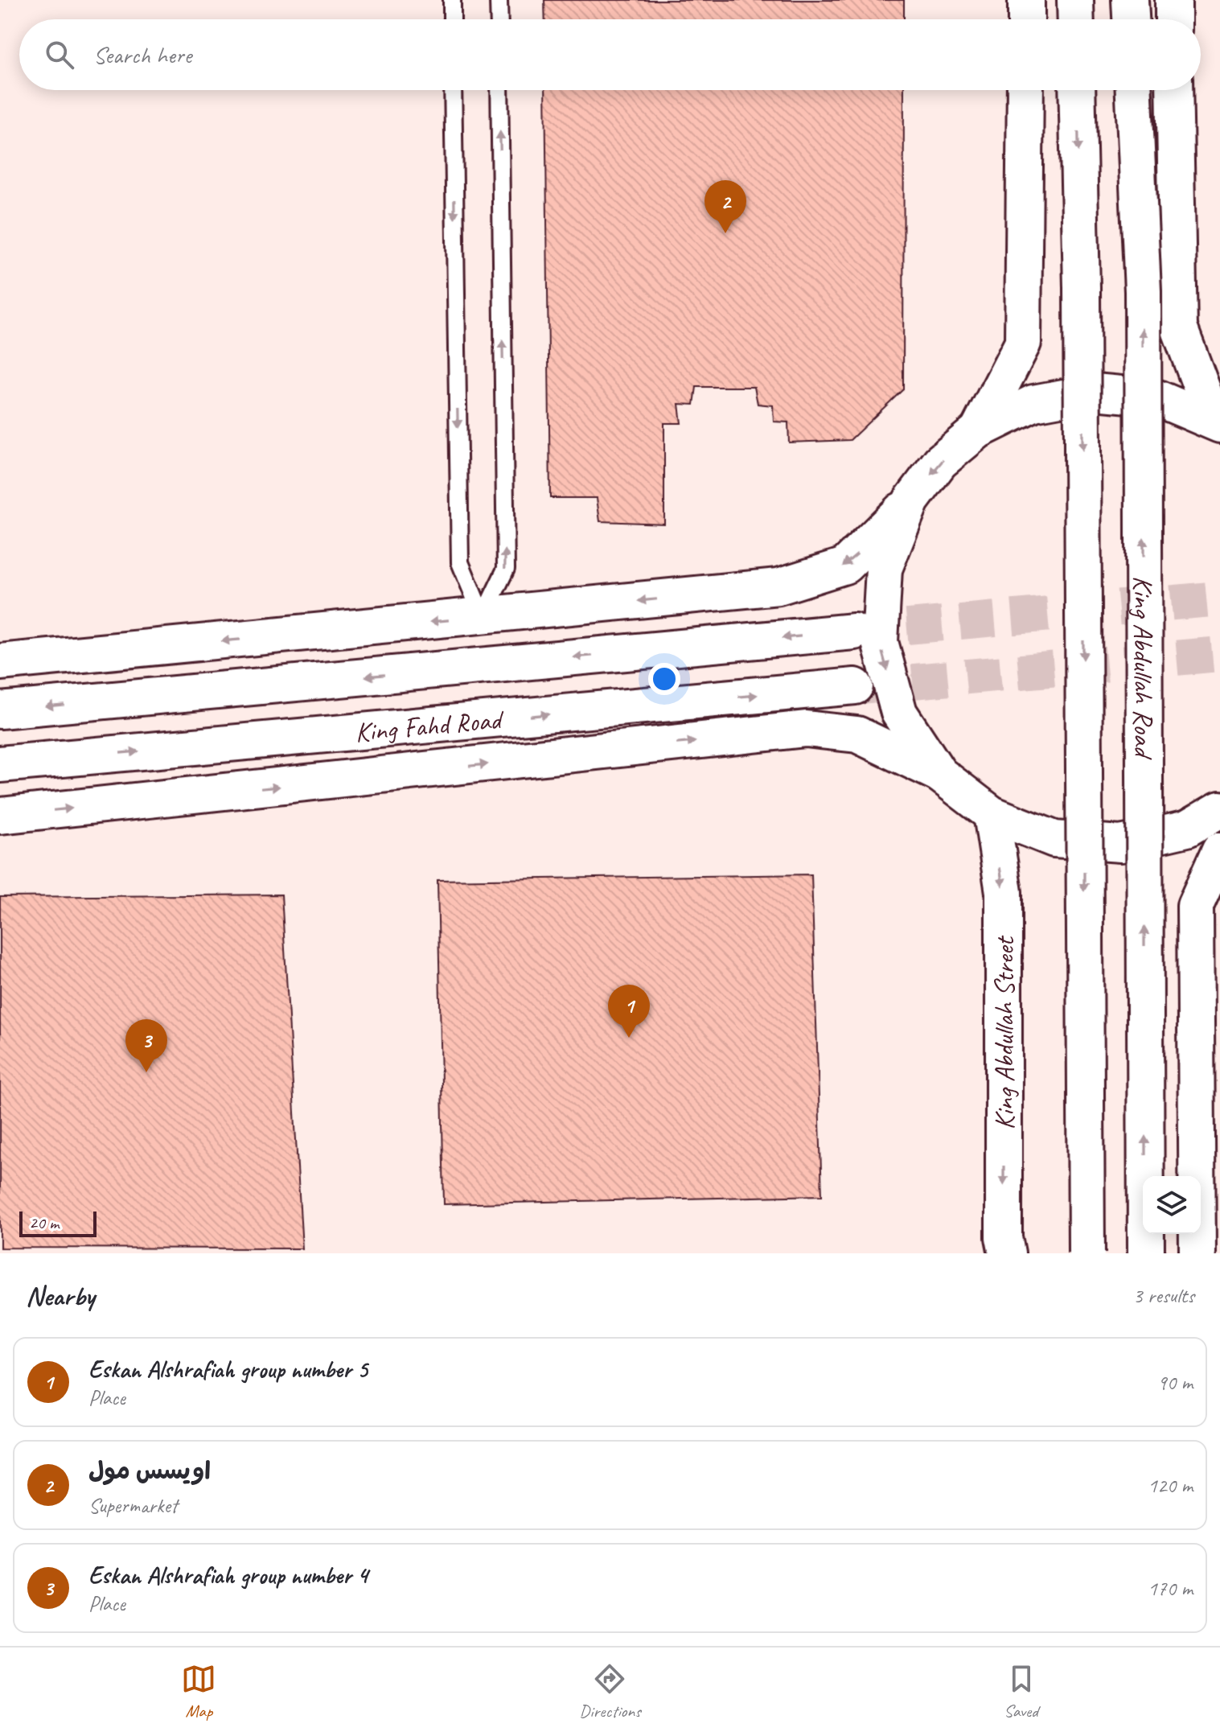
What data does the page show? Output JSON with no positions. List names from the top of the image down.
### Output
{
  "streets": {
    "main road": ["King Abdullah Road", "King Fahd Road", "King Abdullah Street"]
  },
  "scale_bar": "20 m",
  "page": {
    "search": "Search here",
    "pins": ["2", "1", "3"],
    "scale": "20 m",
    "heading": ["Nearby", "3 results"],
    "list": [
      {
        "mark": "1",
        "name": "Eskan Alshrafiah group number 5",
        "note": "Place",
        "value": "90 m"
      },
      {
        "mark": "2",
        "name": "اويسس مول",
        "note": "Supermarket",
        "value": "120 m"
      },
      {
        "mark": "3",
        "name": "Eskan Alshrafiah group number 4",
        "note": "Place",
        "value": "170 m"
      }
    ],
    "nav": ["Map", "Directions", "Saved"]
  }
}
